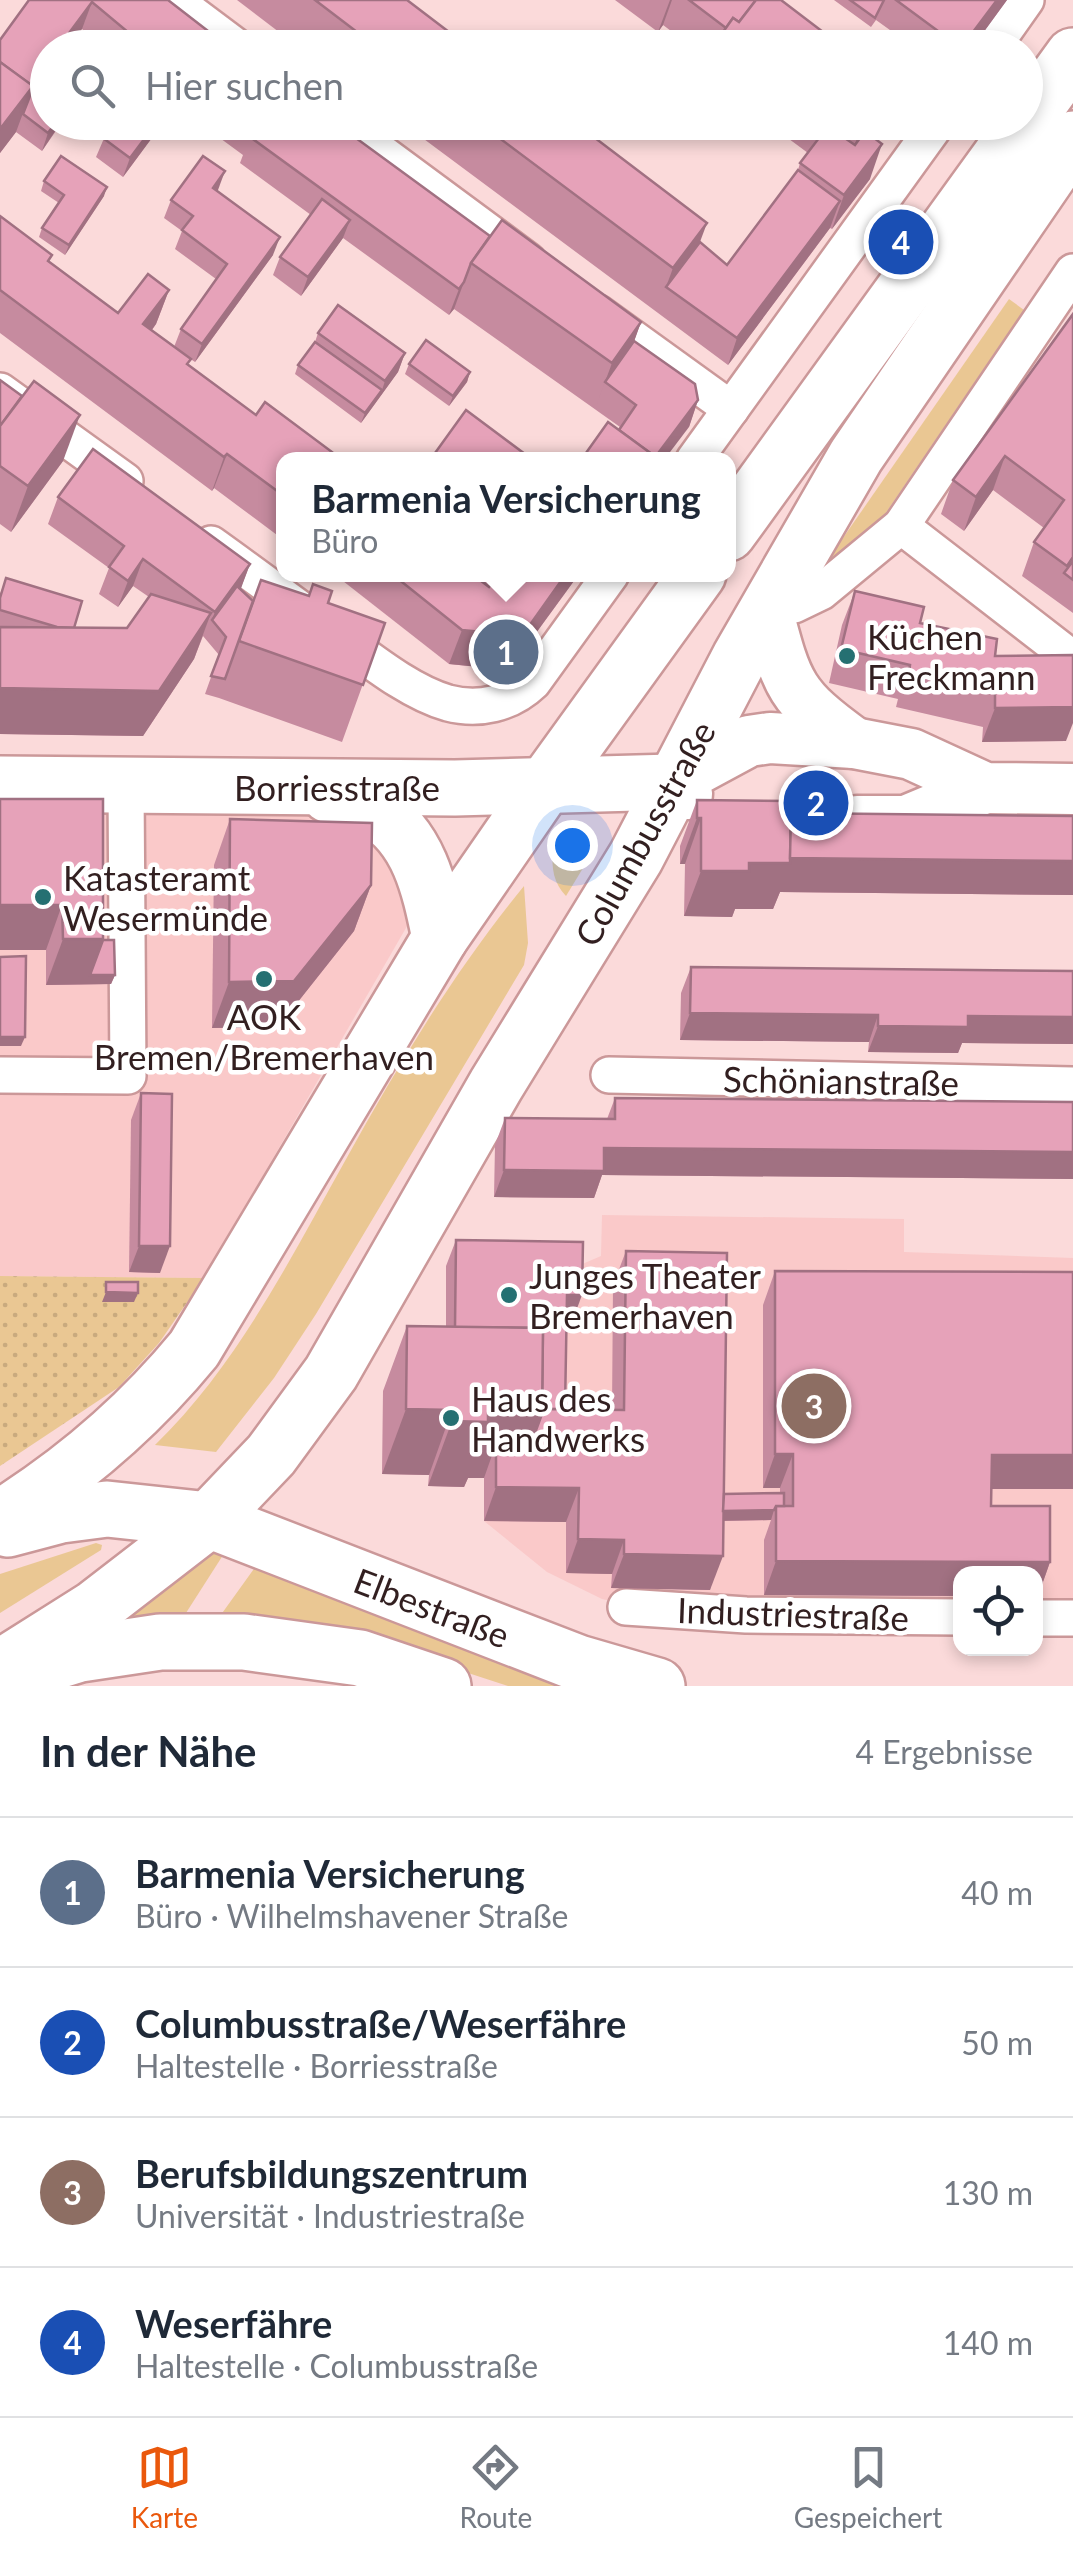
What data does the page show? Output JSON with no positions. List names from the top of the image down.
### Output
{
  "streets": {
    "main road": ["Borriesstraße", "Columbusstraße", "Elbestraße"],
    "street": ["Schönianstraße", "Industriestraße"]
  },
  "crossings": [
    ["Borriesstraße", "Columbusstraße"],
    ["Columbusstraße", "Elbestraße"]
  ],
  "places": [
    "Küchen Freckmann",
    "Katasteramt Wesermünde",
    "AOK Bremen/Bremerhaven",
    "Junges Theater Bremerhaven",
    "Haus des Handwerks"
  ],
  "page": {
    "search": "Hier suchen",
    "pins": [
      "4",
      "1",
      "2",
      "3"
    ],
    "popup": ["Barmenia Versicherung", "Büro"],
    "heading": ["In der Nähe", "4 Ergebnisse"],
    "list": [
      {
        "mark": "1",
        "name": "Barmenia Versicherung",
        "note": "Büro · Wilhelmshavener Straße",
        "value": "40 m"
      },
      {
        "mark": "2",
        "name": "Columbusstraße/Weserfähre",
        "note": "Haltestelle · Borriesstraße",
        "value": "50 m"
      },
      {
        "mark": "3",
        "name": "Berufsbildungszentrum",
        "note": "Universität · Industriestraße",
        "value": "130 m"
      },
      {
        "mark": "4",
        "name": "Weserfähre",
        "note": "Haltestelle · Columbusstraße",
        "value": "140 m"
      }
    ],
    "nav": ["Karte", "Route", "Gespeichert"]
  }
}
